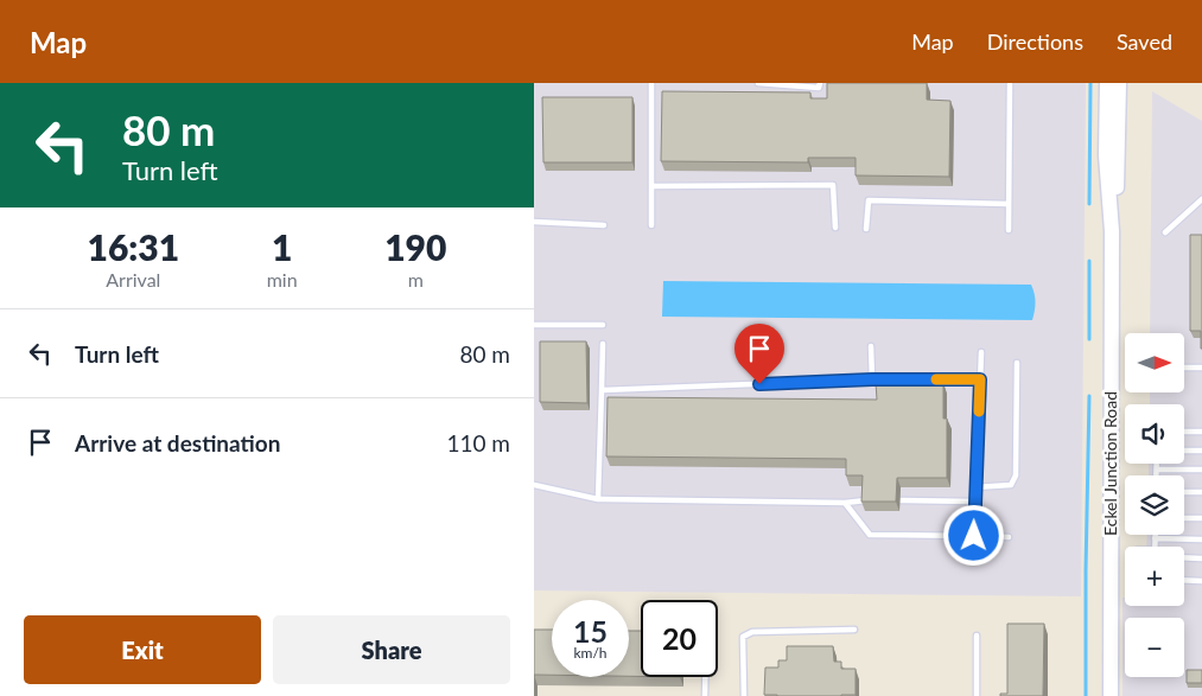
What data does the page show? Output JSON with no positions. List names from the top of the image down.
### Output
{
  "streets": {
    "street": ["Eckel Junction Road"]
  },
  "north": "right",
  "page": {
    "header": "Map",
    "nav": ["Map", "Directions", "Saved"],
    "turn": ["80 m", "Turn left"],
    "eta": [
      "16:31",
      "Arrival",
      "1",
      "min",
      "190",
      "m"
    ],
    "list": [
      {
        "name": "Turn left",
        "value": "80 m"
      },
      {
        "name": "Arrive at destination",
        "value": "110 m"
      }
    ],
    "map_buttons": ["+", "−"],
    "speed": "15 km/h",
    "limit": "20",
    "buttons": ["Exit", "Share"]
  }
}
